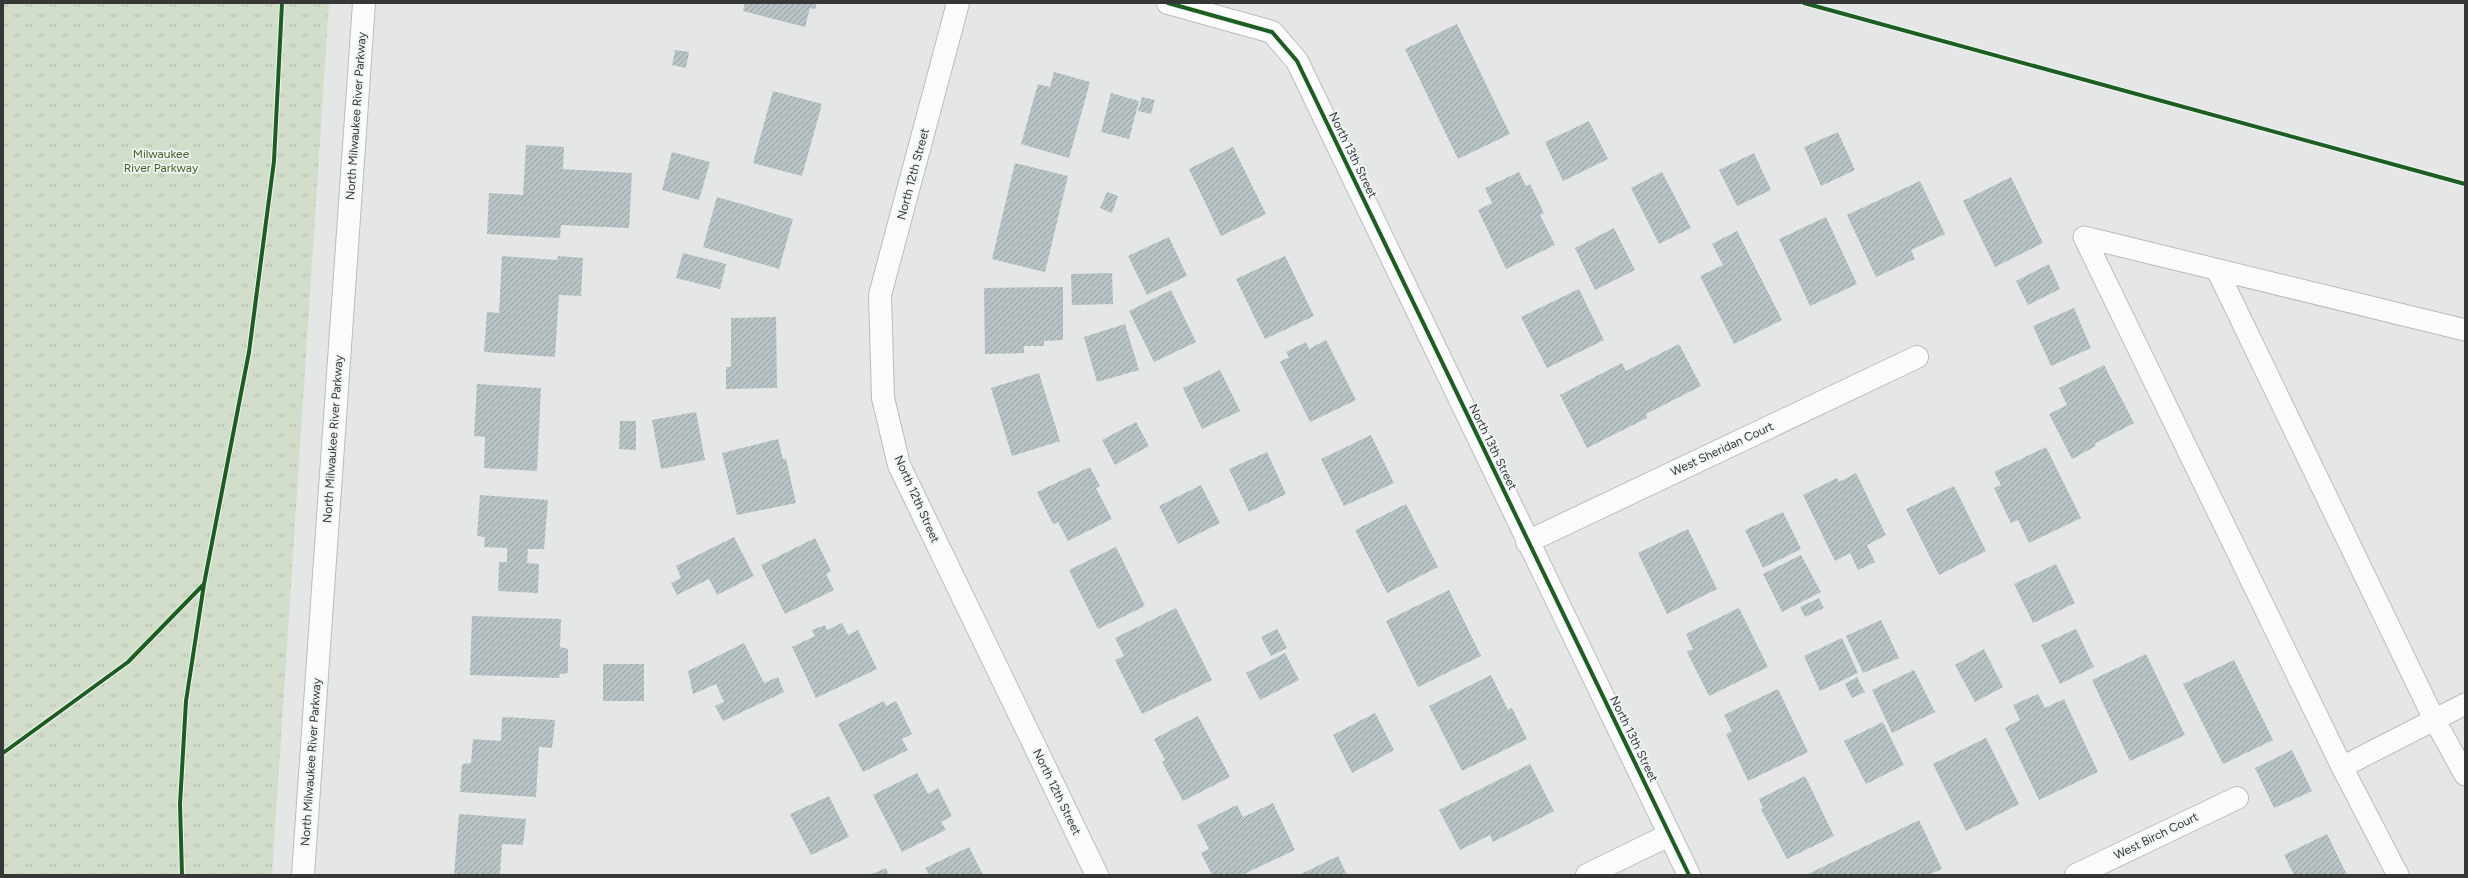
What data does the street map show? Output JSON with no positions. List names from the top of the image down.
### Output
{
  "streets": {
    "street": [
      "North Milwaukee River Parkway",
      "North 13th Street",
      "North 12th Street",
      "West Sheridan Court",
      "West Birch Court"
    ]
  },
  "crossings": [
    ["North 13th Street", "West Sheridan Court"]
  ],
  "parks": ["Milwaukee River Parkway"]
}
